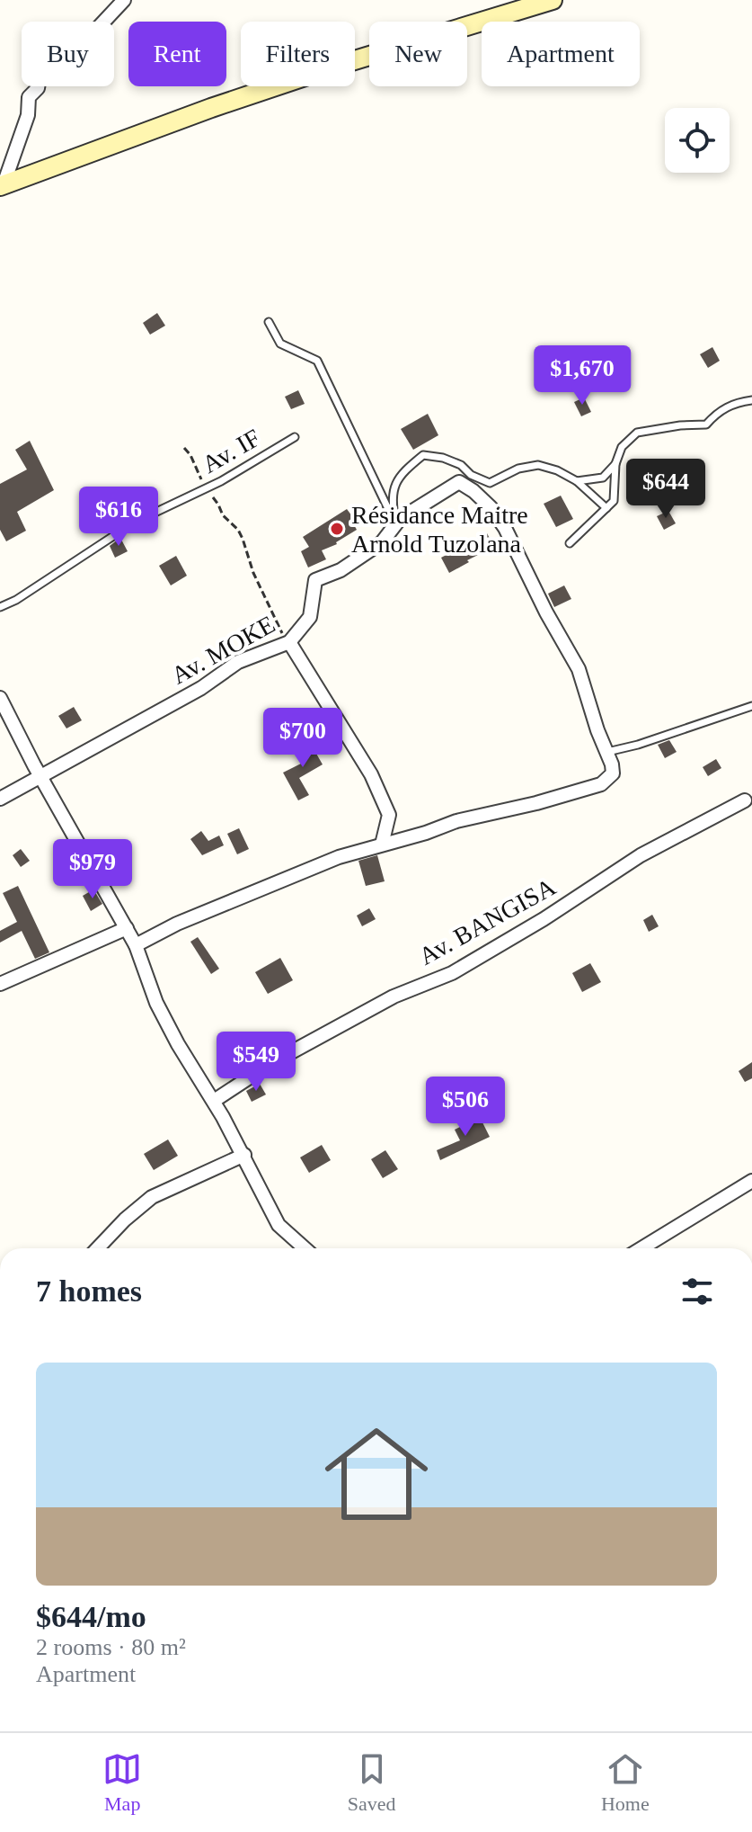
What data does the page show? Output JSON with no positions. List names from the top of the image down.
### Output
{
  "streets": {
    "street": ["Av. MOKE", "Av. BANGISA"],
    "lane": ["Av. IF"]
  },
  "places": ["Résidance Maitre Arnold Tuzolana"],
  "page": {
    "chip": [
      "Buy",
      "Rent",
      "Filters",
      "New",
      "Apartment"
    ],
    "price": [
      "$1,670",
      "$644",
      "$616",
      "$700",
      "$979",
      "$549",
      "$506"
    ],
    "heading": "7 homes",
    "list": [
      {
        "name": "$644/mo",
        "note": "2 rooms · 80 m² · Apartment"
      }
    ],
    "tabs": ["Map", "Saved", "Home"]
  }
}
